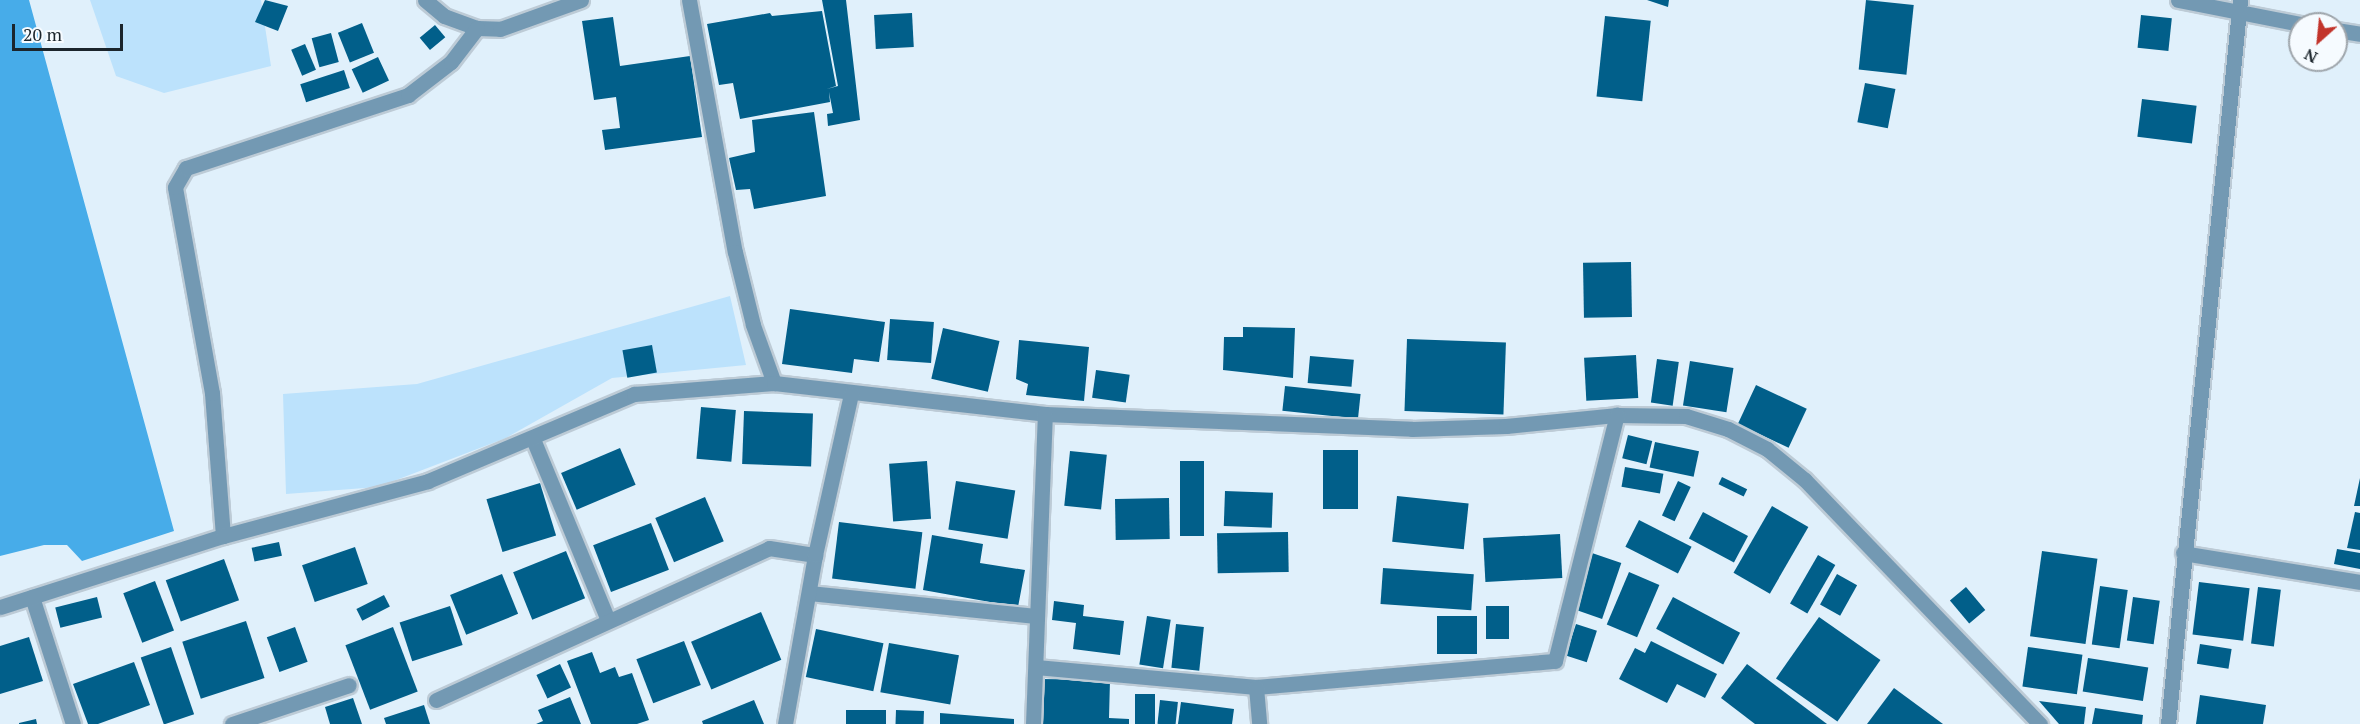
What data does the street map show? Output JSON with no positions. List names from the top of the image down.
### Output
{
  "scale_bar": "20 m",
  "north": "bottom left"
}
